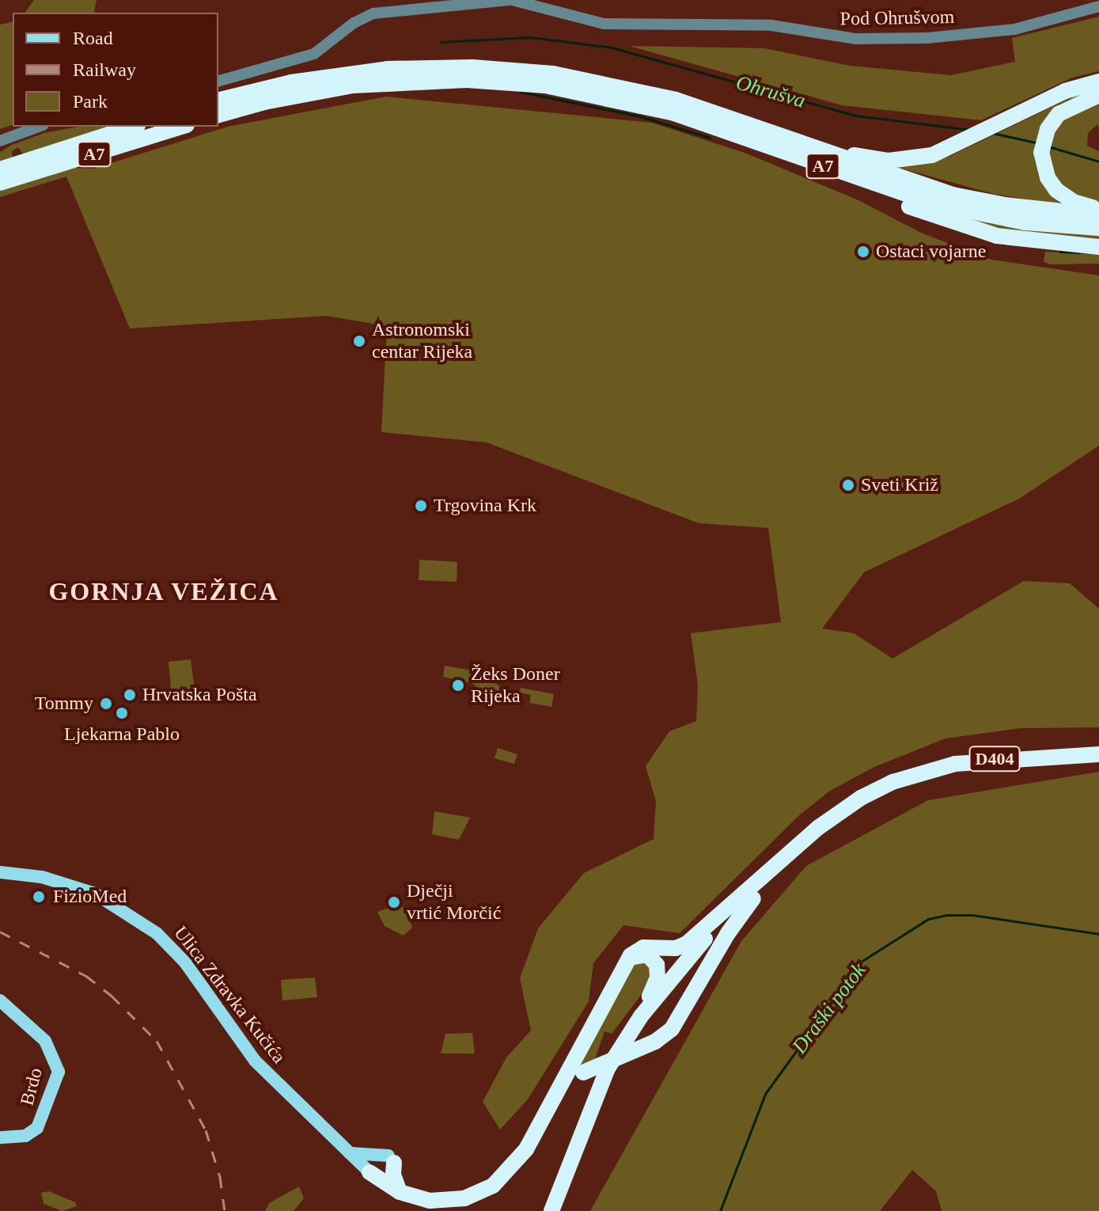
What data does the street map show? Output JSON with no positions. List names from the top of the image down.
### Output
{
  "streets": {
    "highway": ["A7", "D404"],
    "main road": ["Ulica Zdravka Kučića", "Brdo"],
    "street": ["Pod Ohrušvom"]
  },
  "districts": ["GORNJA VEŽICA"],
  "water": ["Ohrušva", "Draški potok"],
  "places": [
    "Ostaci vojarne",
    "Astronomski centar Rijeka",
    "Sveti Križ",
    "Trgovina Krk",
    "Žeks Doner Rijeka",
    "Hrvatska Pošta",
    "Tommy",
    "Ljekarna Pablo",
    "FizioMed",
    "Dječji vrtić Morčić"
  ],
  "legend": ["Road", "Railway", "Park"]
}
